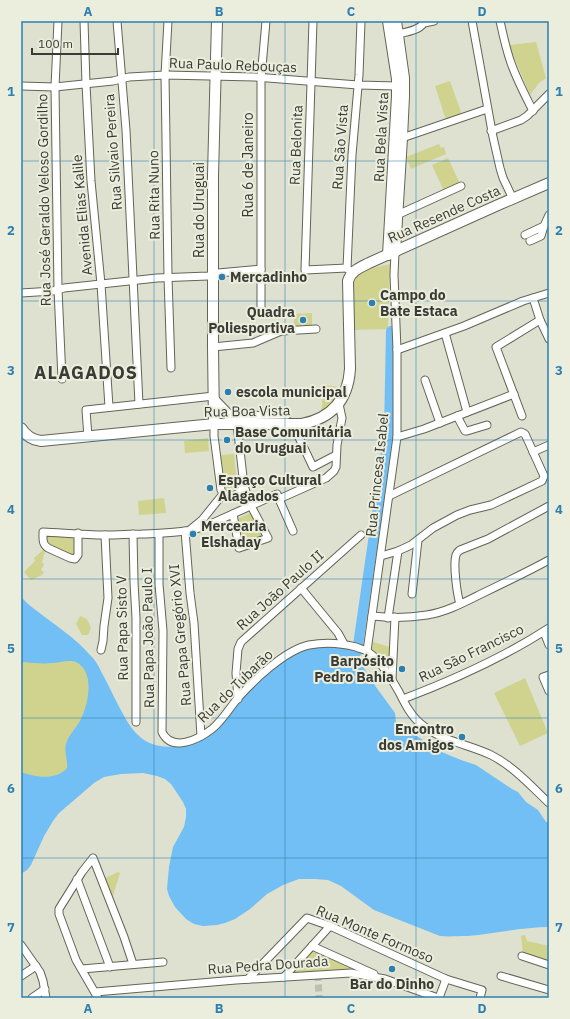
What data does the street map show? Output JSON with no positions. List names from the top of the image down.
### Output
{
  "streets": {
    "street": [
      "Rua Paulo Rebouças",
      "Rua Bela Vista",
      "Rua Belonita",
      "Rua São Vista",
      "Rua Silvaio Pereira",
      "Rua 6 de Janeiro",
      "Rua Rita Nuno",
      "Rua José Geraldo Veloso Gordilho",
      "Rua do Uruguai",
      "Rua Resende Costa",
      "Avenida Elias Kalile",
      "Rua Boa Vista",
      "Rua Princesa Isabel",
      "Rua João Paulo II",
      "Rua Papa Sisto V",
      "Rua Papa Gregório XVI",
      "Rua Papa João Paulo I",
      "Rua São Francisco",
      "Rua do Tubarão",
      "Rua Monte Formoso",
      "Rua Pedra Dourada"
    ]
  },
  "crossings": [
    ["Rua Paulo Rebouças", "Rua Bela Vista"],
    ["Rua Paulo Rebouças", "Rua Belonita"],
    ["Rua Paulo Rebouças", "Rua São Vista"],
    ["Rua Paulo Rebouças", "Rua Silvaio Pereira"],
    ["Rua Paulo Rebouças", "Rua 6 de Janeiro"],
    ["Rua Paulo Rebouças", "Rua Rita Nuno"],
    ["Rua Paulo Rebouças", "Rua José Geraldo Veloso Gordilho"],
    ["Rua Paulo Rebouças", "Rua do Uruguai"],
    ["Rua Paulo Rebouças", "Avenida Elias Kalile"],
    ["Rua Bela Vista", "Rua Resende Costa"],
    ["Rua Bela Vista", "Rua Princesa Isabel"],
    ["Rua Belonita", "Rua São Vista"],
    ["Rua Belonita", "Rua Resende Costa"],
    ["Rua Belonita", "Rua Boa Vista"],
    ["Rua São Vista", "Rua Resende Costa"],
    ["Rua São Vista", "Rua Boa Vista"],
    ["Rua do Uruguai", "Rua Boa Vista"],
    ["Rua Resende Costa", "Rua Boa Vista"],
    ["Rua Resende Costa", "Rua Princesa Isabel"],
    ["Rua Princesa Isabel", "Rua do Tubarão"],
    ["Rua João Paulo II", "Rua do Tubarão"],
    ["Rua Papa Gregório XVI", "Rua do Tubarão"],
    ["Rua Papa João Paulo I", "Rua do Tubarão"],
    ["Rua Monte Formoso", "Rua Pedra Dourada"]
  ],
  "districts": ["ALAGADOS"],
  "places": [
    "Mercadinho",
    "Campo do Bate Estaca",
    "Quadra Poliesportiva",
    "escola municipal",
    "Base Comunitária do Uruguai",
    "Espaço Cultural Alagados",
    "Mercearia Elshaday",
    "Barpósito Pedro Bahia",
    "Encontro dos Amigos",
    "Bar do Dinho"
  ],
  "scale_bar": "100 m",
  "grid": {
    "columns": [
      "A",
      "B",
      "C",
      "D"
    ],
    "rows": [
      "1",
      "2",
      "3",
      "4",
      "5",
      "6",
      "7"
    ]
  }
}
